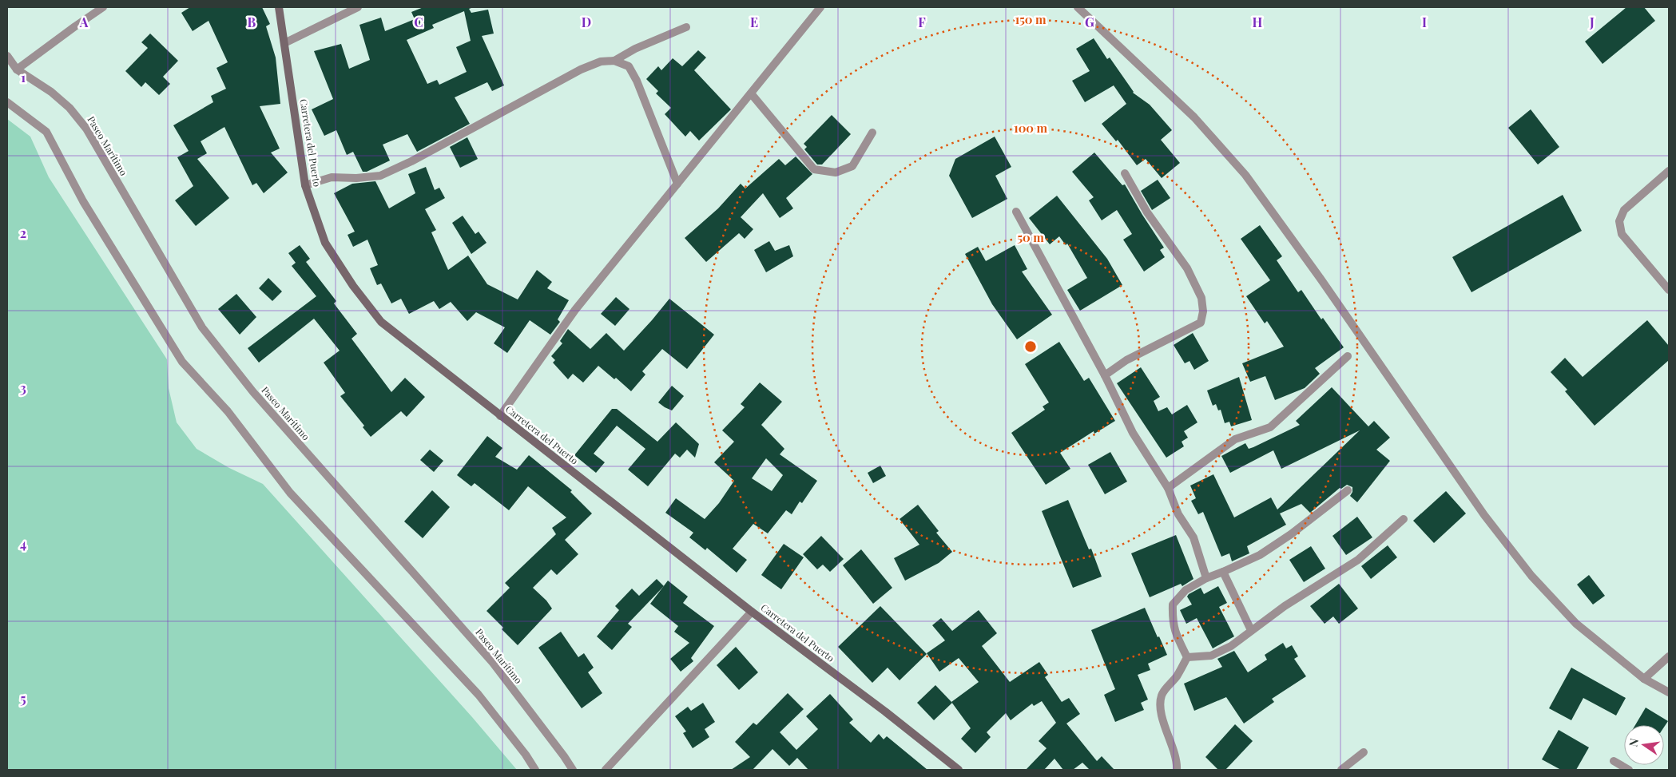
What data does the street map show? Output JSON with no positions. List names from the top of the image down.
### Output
{
  "streets": {
    "main road": ["Carretera del Puerto"],
    "street": ["Paseo Marítimo"]
  },
  "north": "left",
  "grid": {
    "columns": [
      "A",
      "B",
      "C",
      "D",
      "E",
      "F",
      "G",
      "H",
      "I",
      "J"
    ],
    "rows": [
      "1",
      "2",
      "3",
      "4",
      "5"
    ]
  },
  "rings": ["150 m", "100 m", "50 m"]
}
